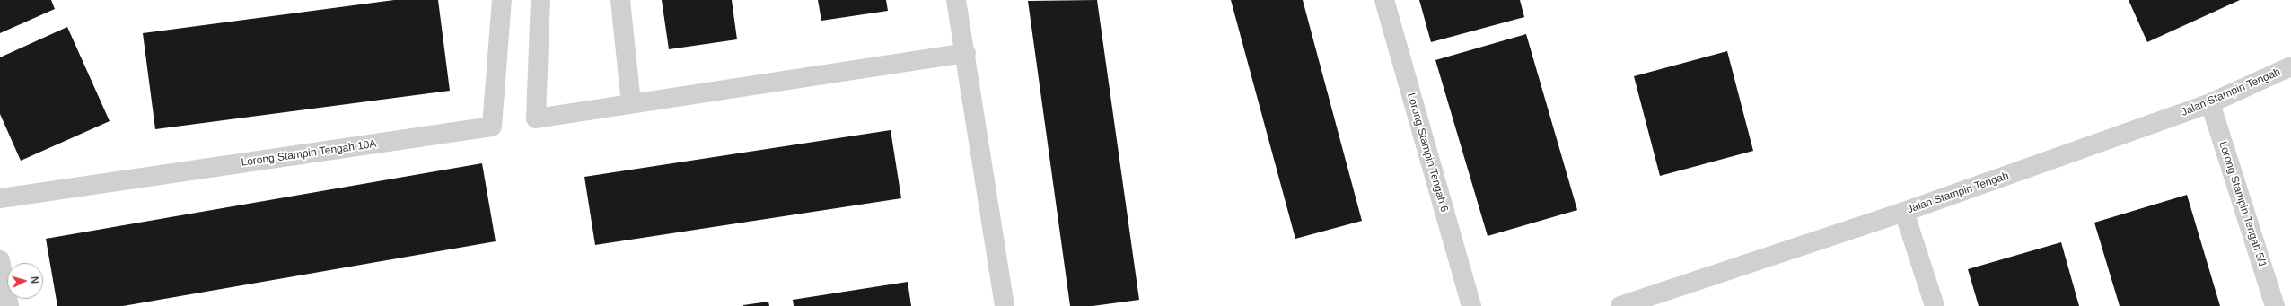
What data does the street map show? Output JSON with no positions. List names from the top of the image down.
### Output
{
  "streets": {
    "street": [
      "Jalan Stampin Tengah",
      "Lorong Stampin Tengah 6",
      "Lorong Stampin Tengah 10A",
      "Lorong Stampin Tengah 5/1"
    ]
  },
  "crossings": [
    ["Jalan Stampin Tengah", "Lorong Stampin Tengah 5/1"]
  ],
  "north": "right"
}
